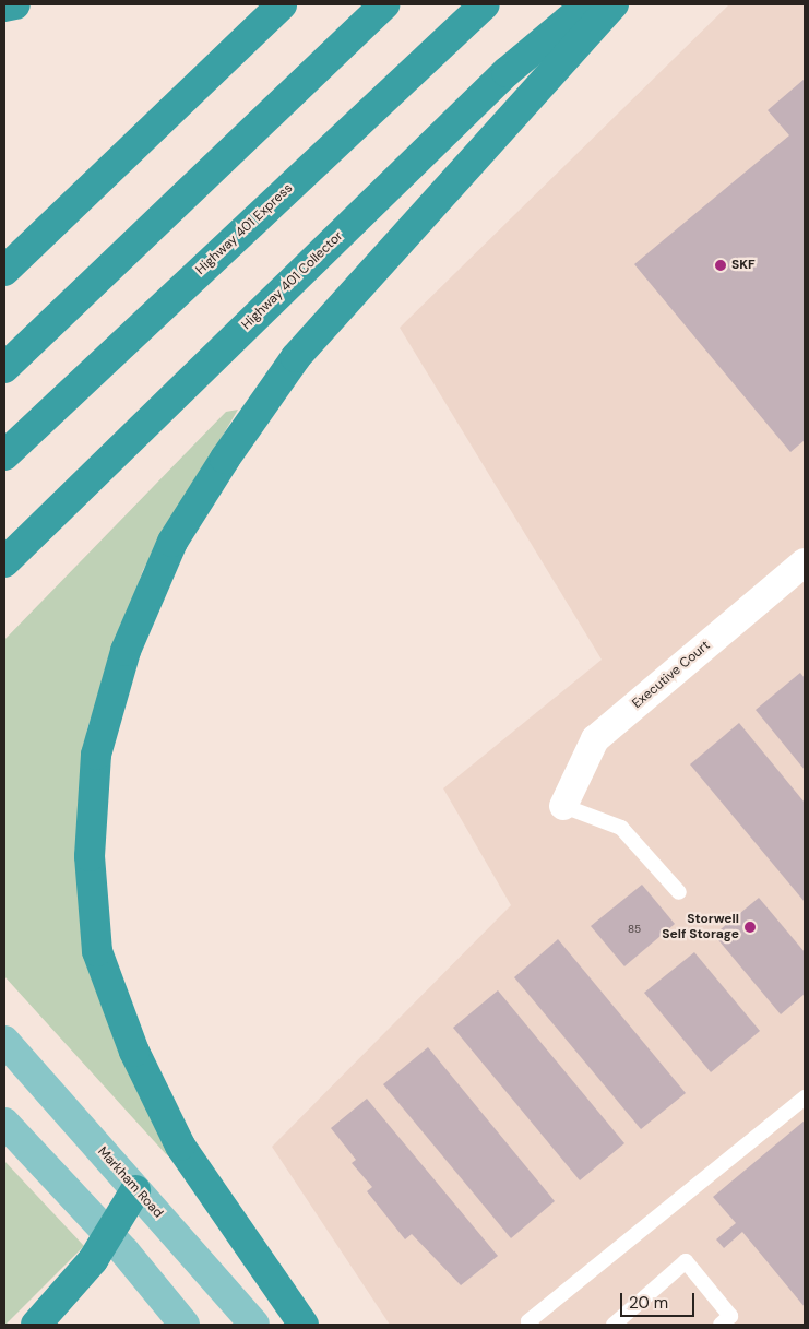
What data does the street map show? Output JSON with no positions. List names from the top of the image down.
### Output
{
  "streets": {
    "highway": ["Highway 401 Express", "Highway 401 Collector"],
    "main road": ["Markham Road"],
    "street": ["Executive Court"]
  },
  "places": ["SKF", "Storwell Self Storage"],
  "house_numbers": ["85"],
  "scale_bar": "20 m"
}
